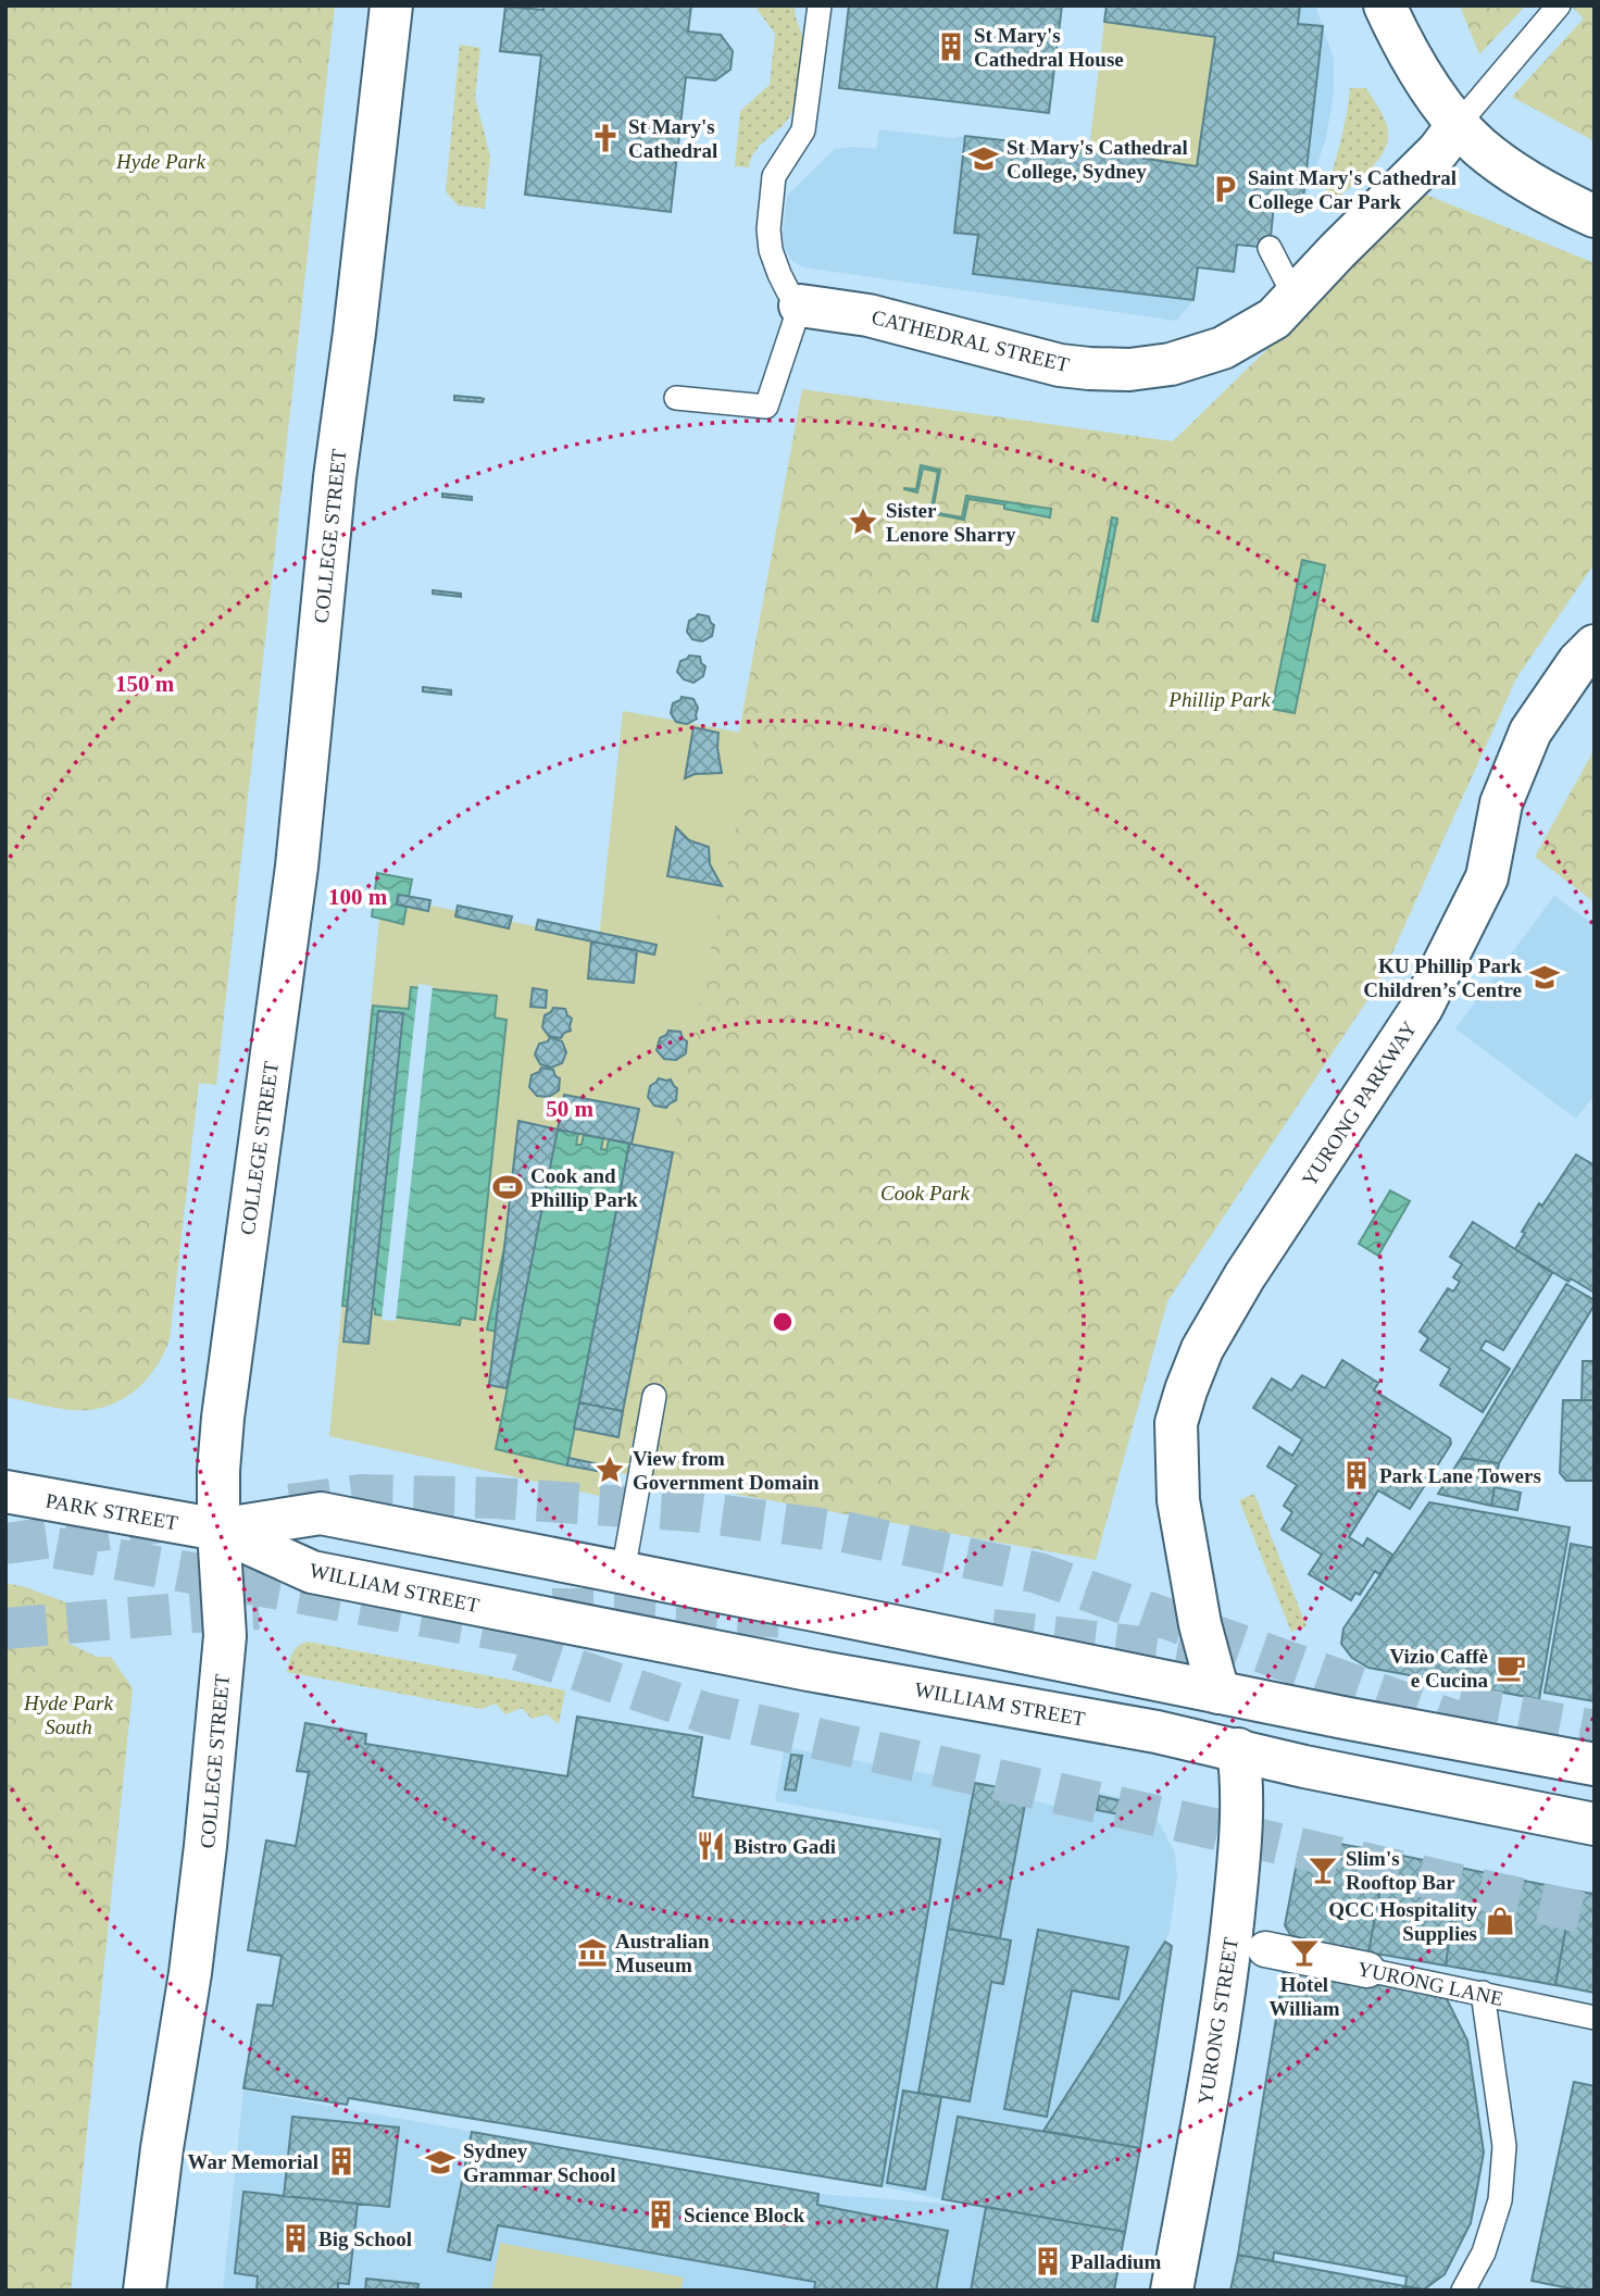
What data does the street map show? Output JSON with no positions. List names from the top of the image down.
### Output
{
  "streets": {
    "main road": [
      "CATHEDRAL STREET",
      "COLLEGE STREET",
      "YURONG PARKWAY",
      "PARK STREET",
      "WILLIAM STREET",
      "YURONG STREET"
    ],
    "street": ["YURONG LANE"]
  },
  "crossings": [
    ["COLLEGE STREET", "PARK STREET"],
    ["COLLEGE STREET", "WILLIAM STREET"],
    ["YURONG PARKWAY", "YURONG STREET"],
    ["PARK STREET", "WILLIAM STREET"],
    ["WILLIAM STREET", "YURONG STREET"]
  ],
  "parks": [
    "Hyde Park",
    "Phillip Park",
    "Cook Park",
    "Hyde Park South"
  ],
  "places": {
    "building": [
      "St Mary's Cathedral House",
      "Park Lane Towers",
      "War Memorial",
      "Science Block",
      "Big School",
      "Palladium"
    ],
    "church": ["St Mary's Cathedral"],
    "school or university": ["St Mary's Cathedral College, Sydney", "KU Phillip Park Children’s Centre", "Sydney Grammar School"],
    "parking": ["Saint Mary's Cathedral College Car Park"],
    "place": ["Sister Lenore Sharry", "View from Government Domain"],
    "sports": ["Cook and Phillip Park"],
    "cafe": ["Vizio Caffè e Cucina"],
    "restaurant": ["Bistro Gadi"],
    "bar": ["Slim's Rooftop Bar", "Hotel William"],
    "shop": ["QCC Hospitality Supplies"],
    "museum": ["Australian Museum"]
  },
  "rings": ["150 m", "100 m", "50 m"]
}
